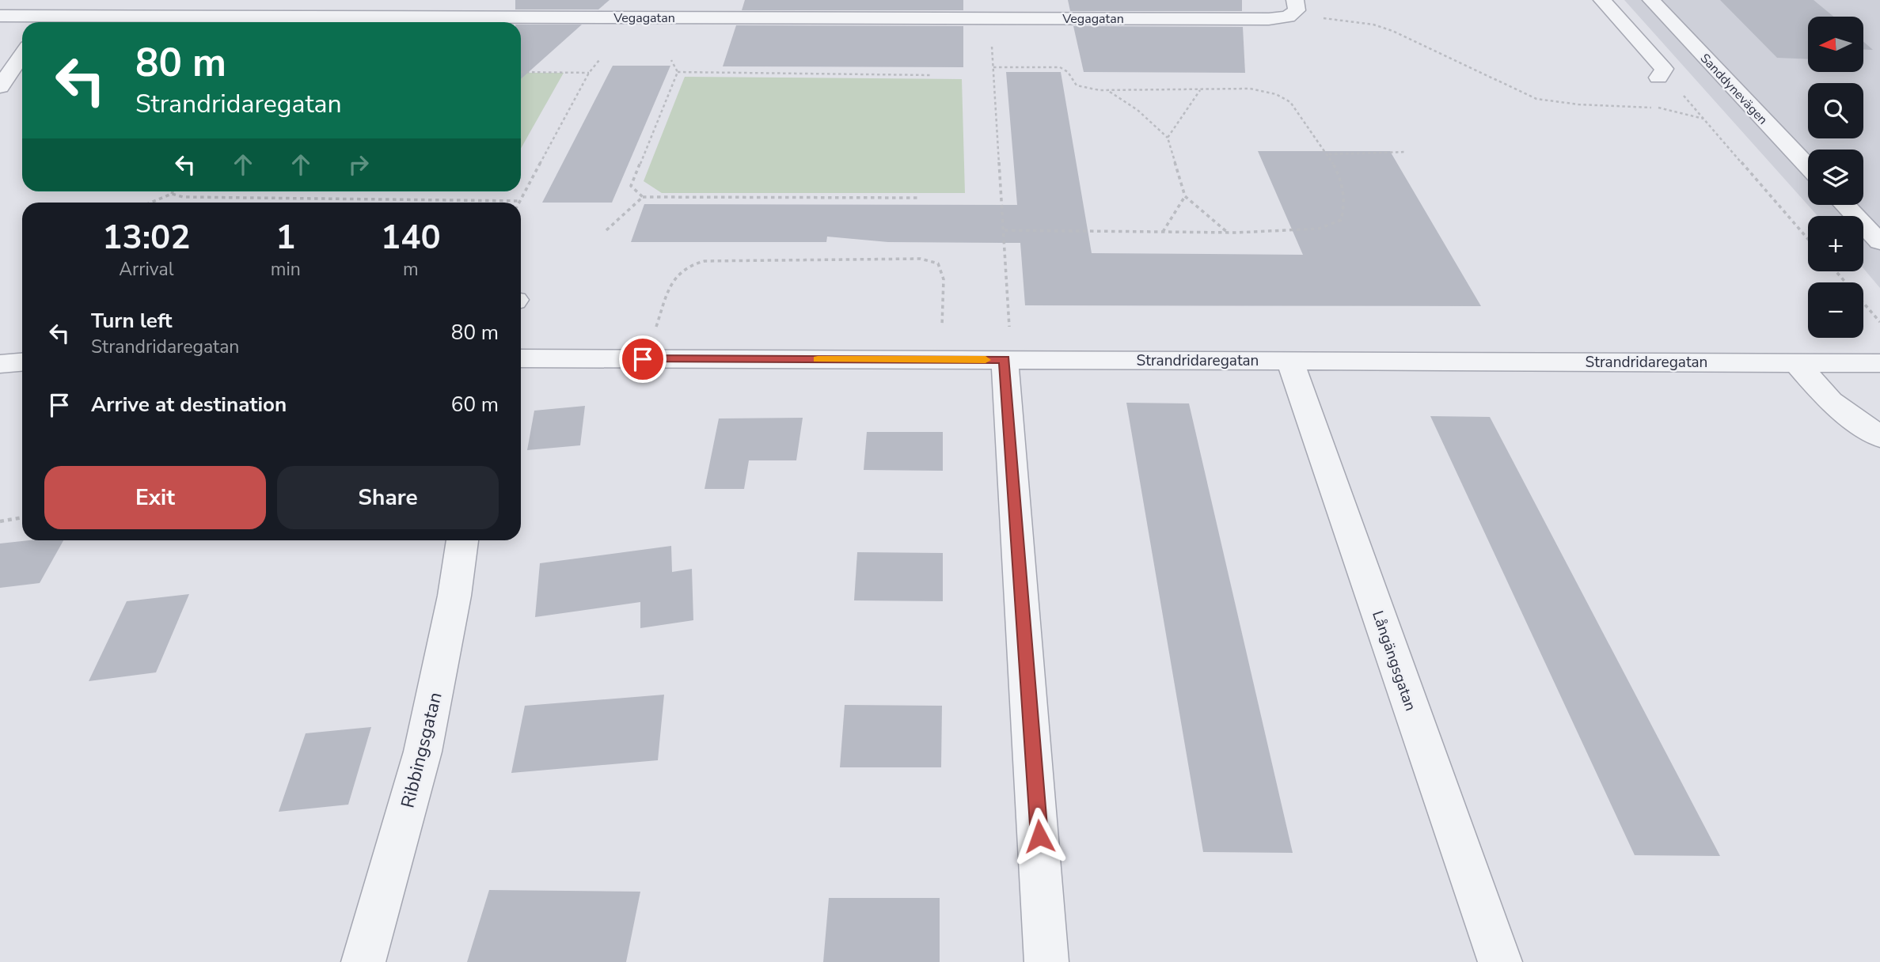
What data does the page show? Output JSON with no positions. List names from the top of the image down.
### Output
{
  "streets": {
    "street": [
      "Vegagatan",
      "Sanddynevägen",
      "Strandridaregatan",
      "Långängsgatan",
      "Ribbingsgatan"
    ]
  },
  "crossings": [
    ["Strandridaregatan", "Långängsgatan"]
  ],
  "north": "left",
  "page": {
    "map_buttons": ["+", "−"],
    "turn": ["80 m", "Strandridaregatan"],
    "eta": [
      "13:02",
      "Arrival",
      "1",
      "min",
      "140",
      "m"
    ],
    "list": [
      {
        "name": "Turn left",
        "note": "Strandridaregatan",
        "value": "80 m"
      },
      {
        "name": "Arrive at destination",
        "value": "60 m"
      }
    ],
    "buttons": ["Exit", "Share"]
  }
}
